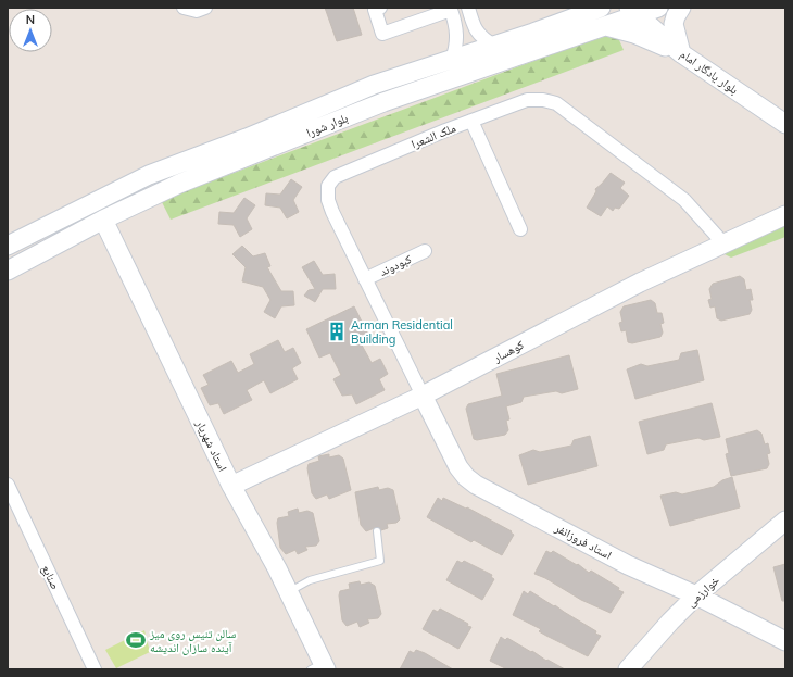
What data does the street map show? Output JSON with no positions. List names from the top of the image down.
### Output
{
  "streets": {
    "street": [
      "بلوار یادگار امام",
      "بلوار شورا",
      "ملک الشعرا",
      "کبودوند",
      "کوهسار",
      "استاد شهریار",
      "استاد فروزانفر",
      "صنایع",
      "خوارزمی"
    ]
  },
  "crossings": [
    ["بلوار یادگار امام", "بلوار شورا"],
    ["بلوار شورا", "استاد شهریار"],
    ["ملک الشعرا", "کبودوند"],
    ["ملک الشعرا", "کوهسار"],
    ["ملک الشعرا", "استاد فروزانفر"],
    ["کوهسار", "استاد شهریار"],
    ["کوهسار", "استاد فروزانفر"],
    ["استاد فروزانفر", "خوارزمی"]
  ],
  "places": {
    "building": ["Arman Residential Building"],
    "sports": ["سالن تنیس روی میز آینده سازان اندیشه"]
  },
  "north": "top"
}
